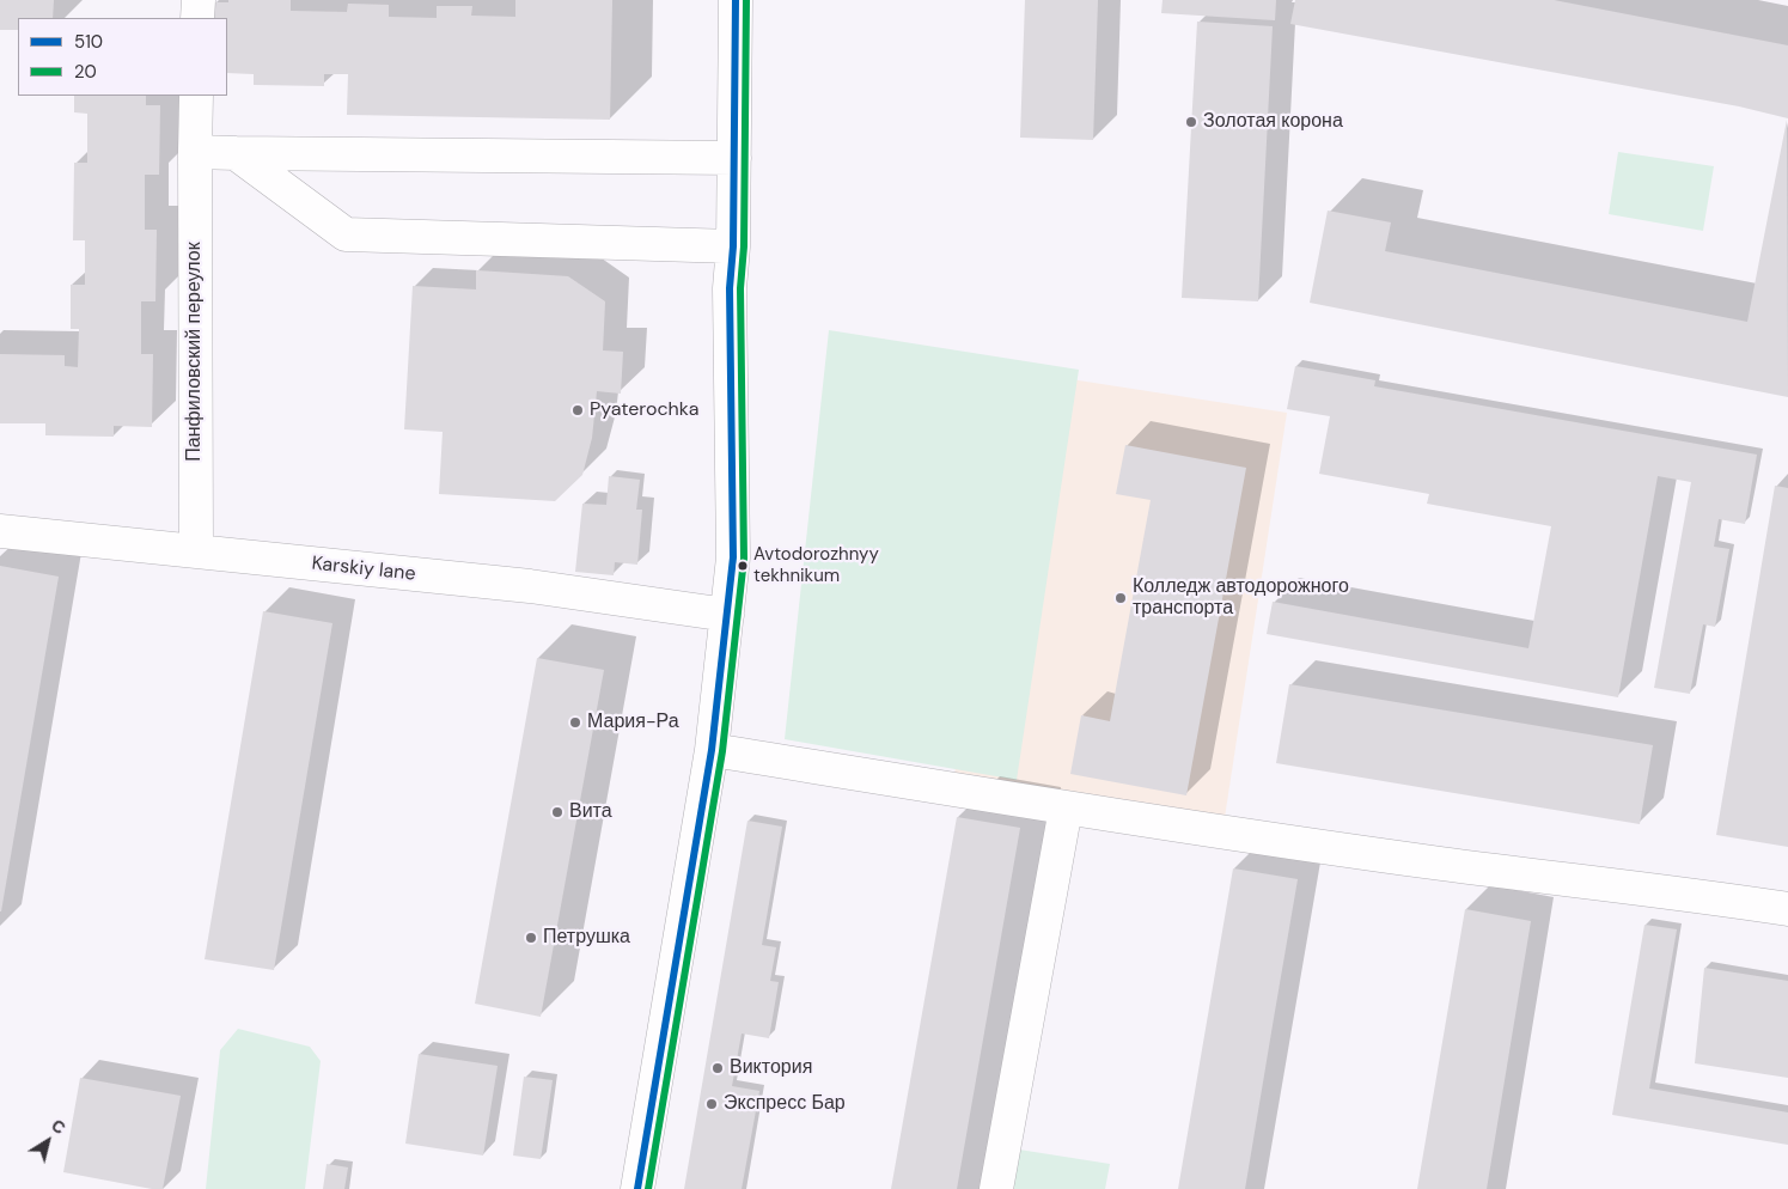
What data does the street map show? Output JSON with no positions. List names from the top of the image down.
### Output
{
  "streets": {
    "street": ["Панфиловский переулок", "Karskiy lane"]
  },
  "crossings": [
    ["Панфиловский переулок", "Karskiy lane"]
  ],
  "places": [
    "Золотая корона",
    "Pyaterochka",
    "Avtodorozhnyy tekhnikum",
    "Колледж автодорожного транспорта",
    "Мария-Ра",
    "Вита",
    "Петрушка",
    "Виктория",
    "Экспресс Бар"
  ],
  "lines": ["transit line 510", "transit line 20"],
  "legend": ["510", "20"],
  "north": "top right"
}
